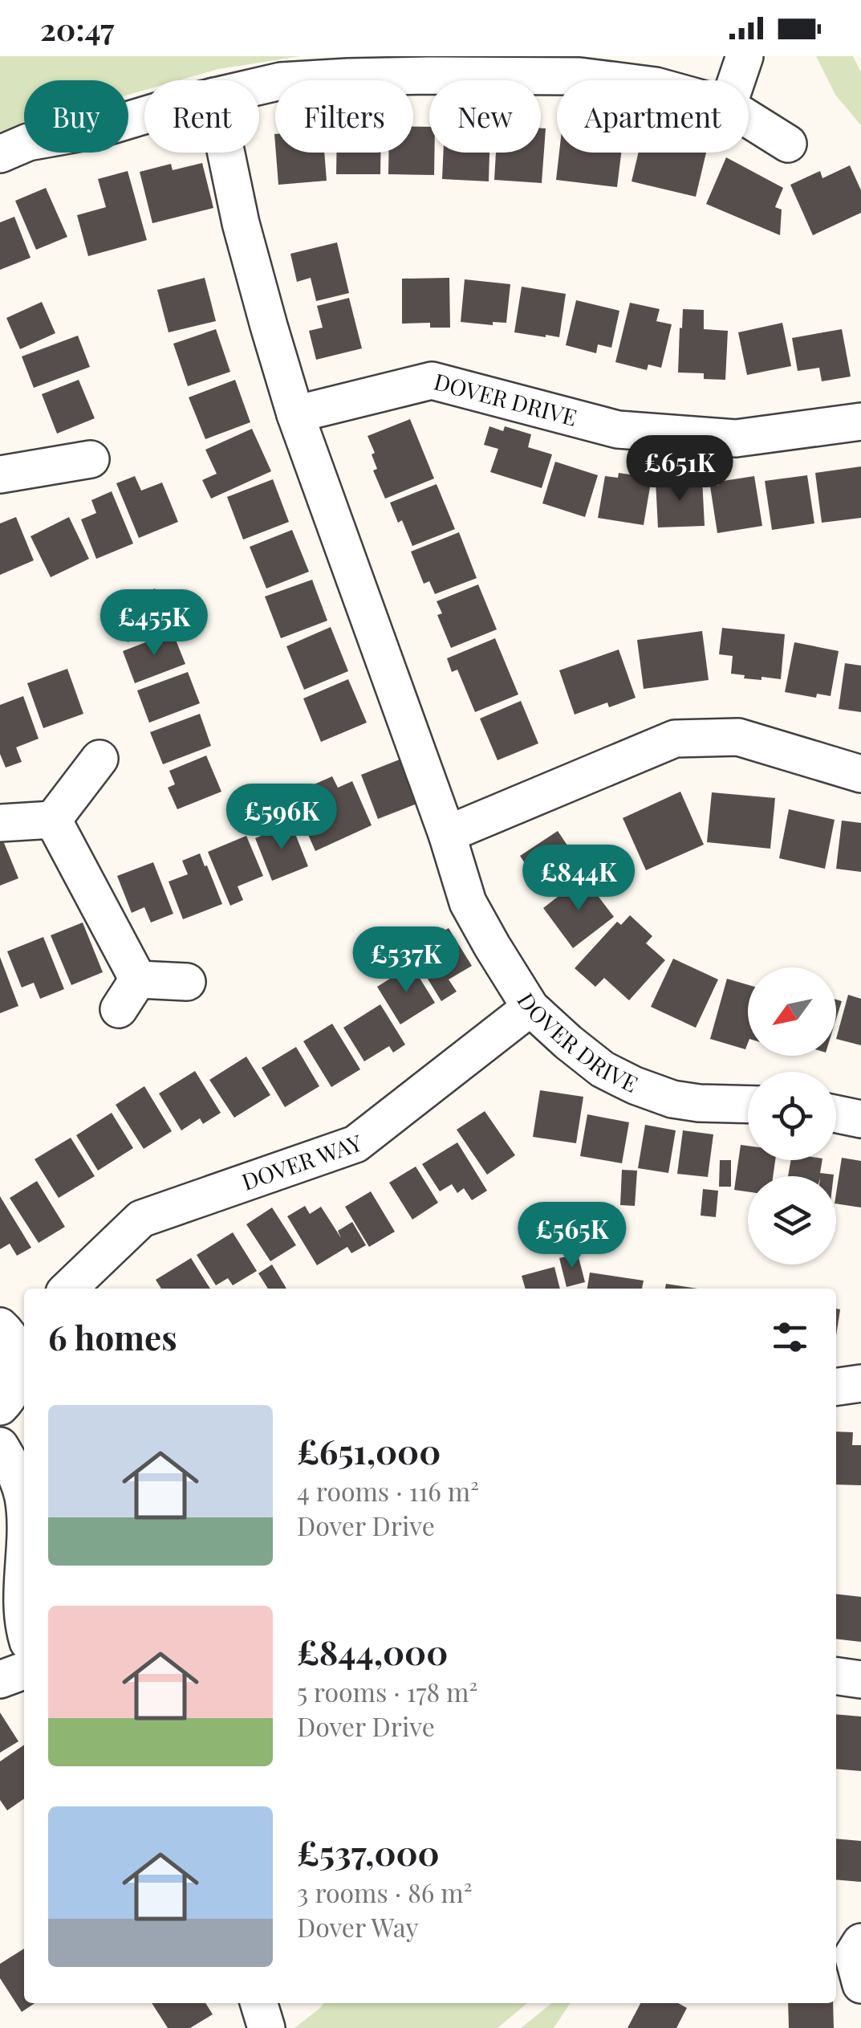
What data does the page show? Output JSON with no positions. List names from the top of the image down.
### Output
{
  "streets": {
    "street": ["DOVER DRIVE", "DOVER WAY"]
  },
  "crossings": [
    ["DOVER DRIVE", "DOVER WAY"]
  ],
  "north": "bottom left",
  "page": {
    "status": "20:47",
    "chip": [
      "Buy",
      "Rent",
      "Filters",
      "New",
      "Apartment"
    ],
    "price": [
      "£651K",
      "£455K",
      "£596K",
      "£844K",
      "£537K",
      "£565K"
    ],
    "heading": "6 homes",
    "list": [
      {
        "name": "£651,000",
        "note": "4 rooms · 116 m² · Dover Drive"
      },
      {
        "name": "£844,000",
        "note": "5 rooms · 178 m² · Dover Drive"
      },
      {
        "name": "£537,000",
        "note": "3 rooms · 86 m² · Dover Way"
      }
    ]
  }
}
